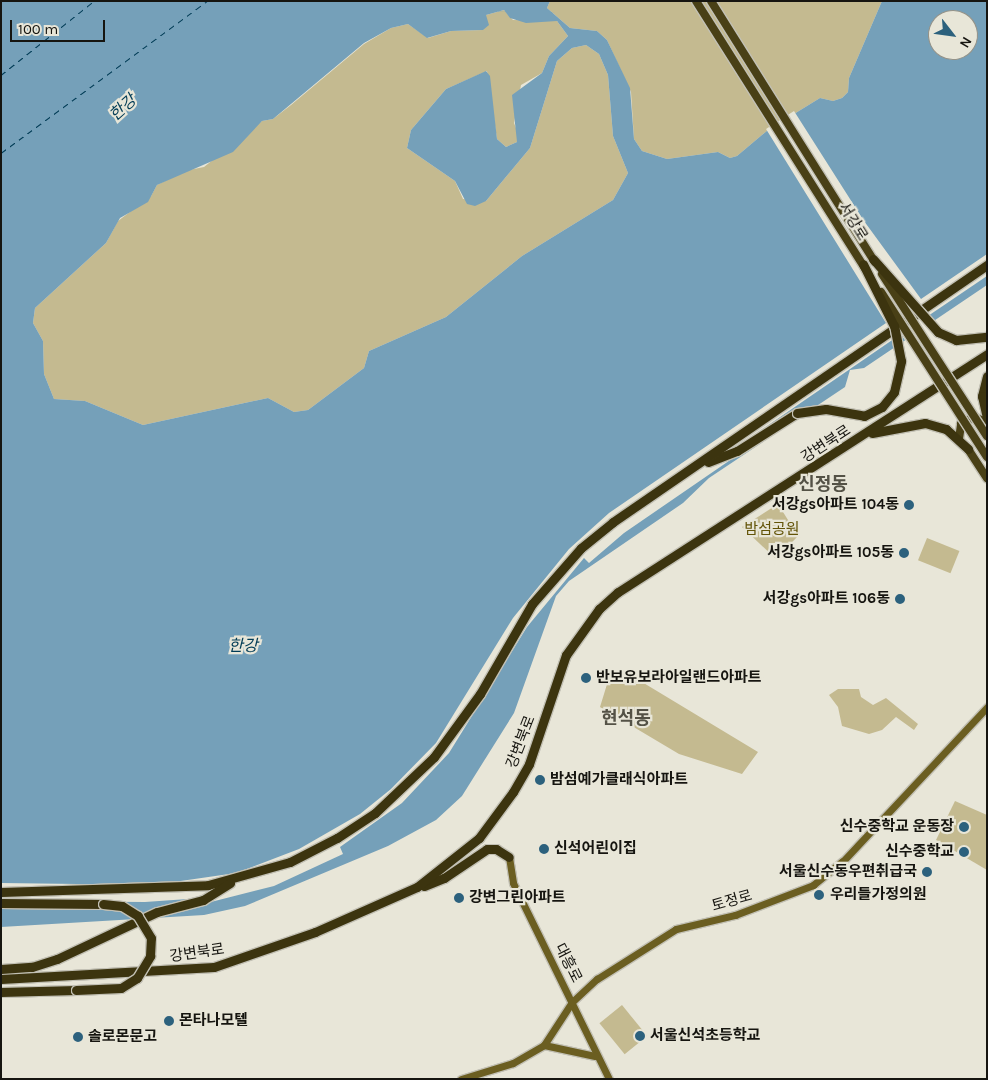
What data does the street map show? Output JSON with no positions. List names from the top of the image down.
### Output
{
  "streets": {
    "highway": ["강변북로"],
    "main road": ["서강로", "토정로", "대흥로"]
  },
  "crossings": [
    ["토정로", "대흥로"]
  ],
  "districts": ["신정동", "현석동"],
  "water": ["한강"],
  "parks": ["밤섬공원"],
  "places": [
    "서강gs아파트 104동",
    "서강gs아파트 105동",
    "서강gs아파트 106동",
    "반보유보라아일랜드아파트",
    "밤섬예가클래식아파트",
    "신수중학교 운동장",
    "신석어린이집",
    "신수중학교",
    "서울신수동우편취급국",
    "우리들가정의원",
    "강변그린아파트",
    "몬타나모텔",
    "서울신석초등학교",
    "솔로몬문고"
  ],
  "scale_bar": "100 m",
  "north": "bottom right"
}
